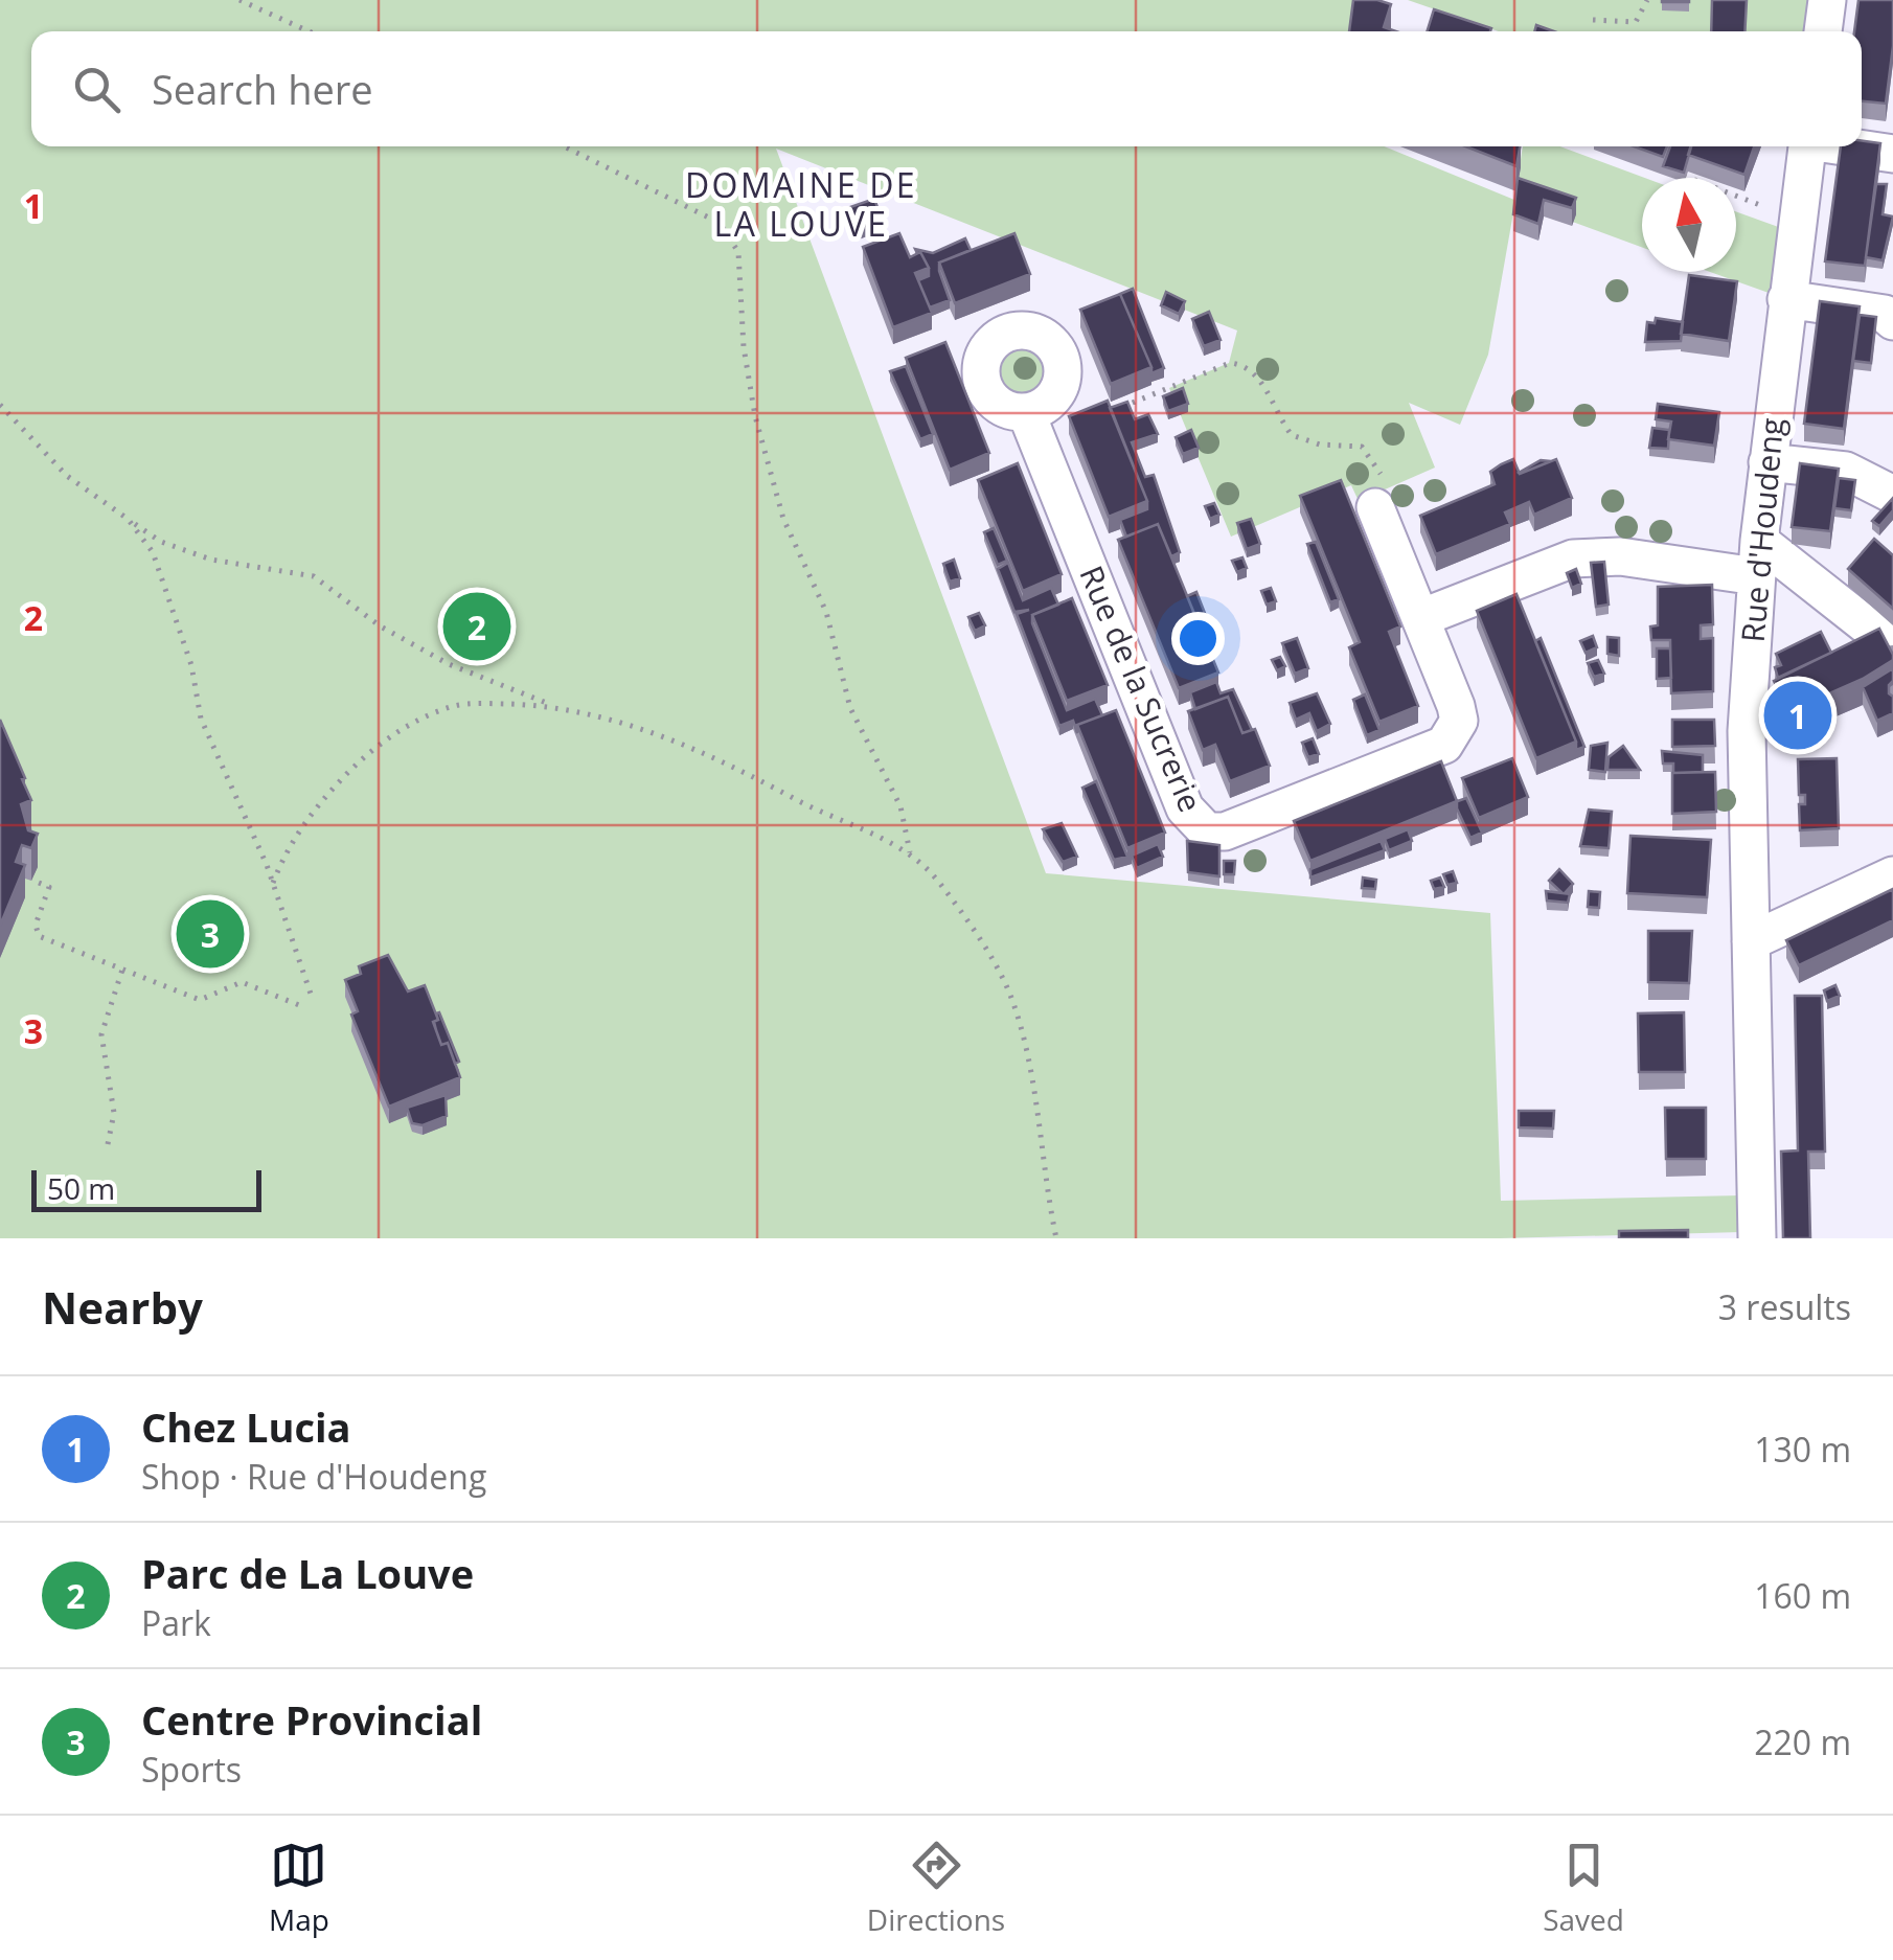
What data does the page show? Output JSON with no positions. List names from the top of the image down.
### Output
{
  "streets": {
    "street": ["Rue d'Houdeng", "Rue de la Sucrerie"]
  },
  "districts": ["DOMAINE DE LA LOUVE"],
  "scale_bar": "50 m",
  "north": "top",
  "page": {
    "search": "Search here",
    "pins": ["2", "1", "3"],
    "scale": "50 m",
    "heading": ["Nearby", "3 results"],
    "list": [
      {
        "mark": "1",
        "name": "Chez Lucia",
        "note": "Shop · Rue d'Houdeng",
        "value": "130 m"
      },
      {
        "mark": "2",
        "name": "Parc de La Louve",
        "note": "Park",
        "value": "160 m"
      },
      {
        "mark": "3",
        "name": "Centre Provincial",
        "note": "Sports",
        "value": "220 m"
      }
    ],
    "nav": ["Map", "Directions", "Saved"]
  },
  "grid": {
    "rows": ["1", "2", "3"]
  }
}
